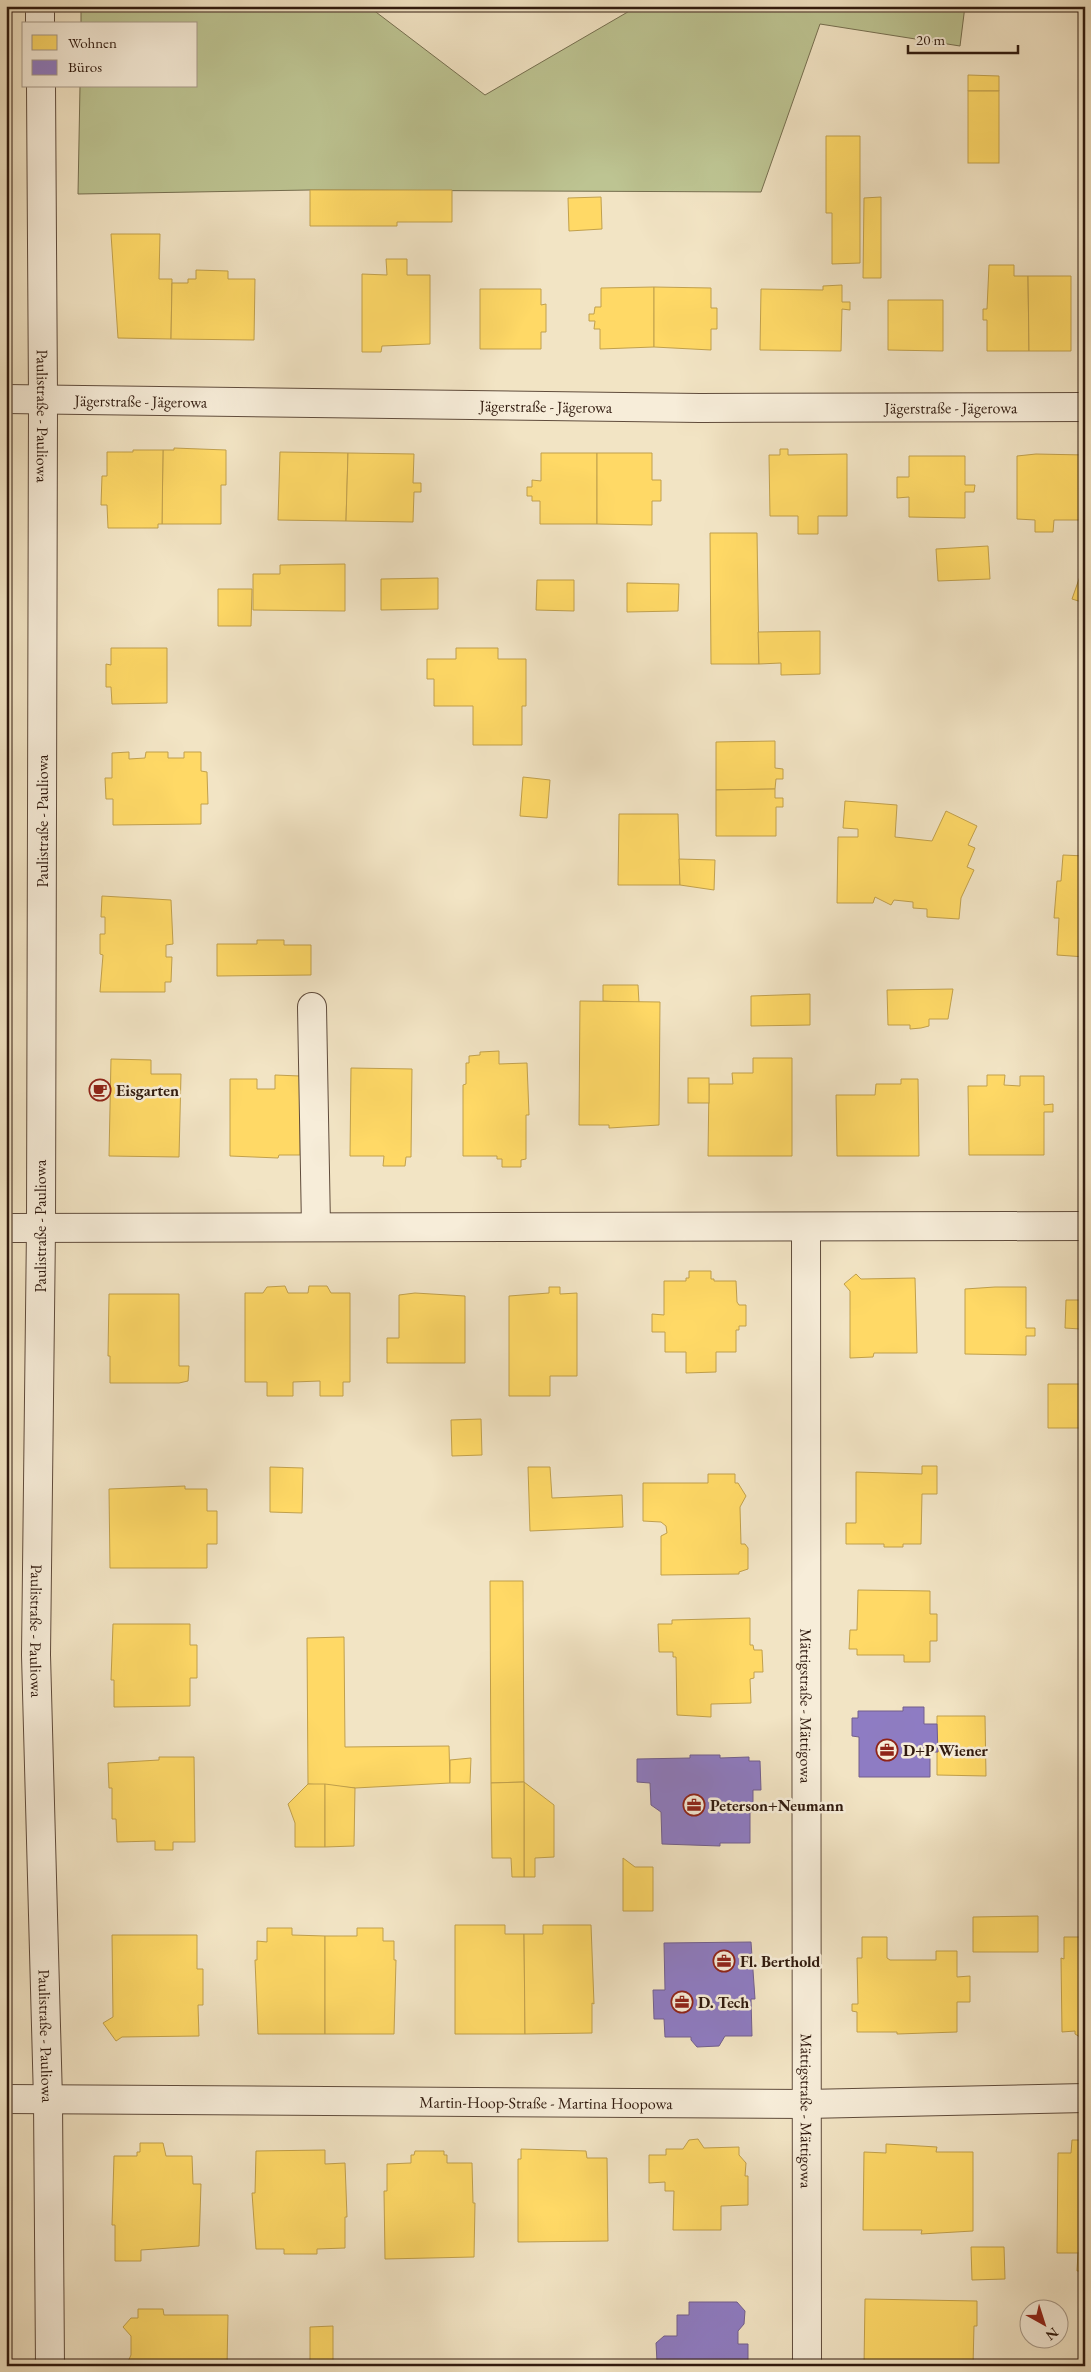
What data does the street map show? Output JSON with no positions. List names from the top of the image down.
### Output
{
  "streets": {
    "street": [
      "Jägerstraße - Jägerowa",
      "Paulistraße - Pauliowa",
      "Mättigstraße - Mättigowa",
      "Martin-Hoop-Straße - Martina Hoopowa"
    ]
  },
  "crossings": [
    ["Jägerstraße - Jägerowa", "Paulistraße - Pauliowa"],
    ["Paulistraße - Pauliowa", "Martin-Hoop-Straße - Martina Hoopowa"],
    ["Mättigstraße - Mättigowa", "Martin-Hoop-Straße - Martina Hoopowa"]
  ],
  "places": {
    "cafe": ["Eisgarten"],
    "office": [
      "D+P Wiener",
      "Peterson+Neumann",
      "Fl. Berthold",
      "D. Tech"
    ]
  },
  "legend": ["Wohnen", "Büros"],
  "scale_bar": "20 m",
  "north": "bottom right"
}
